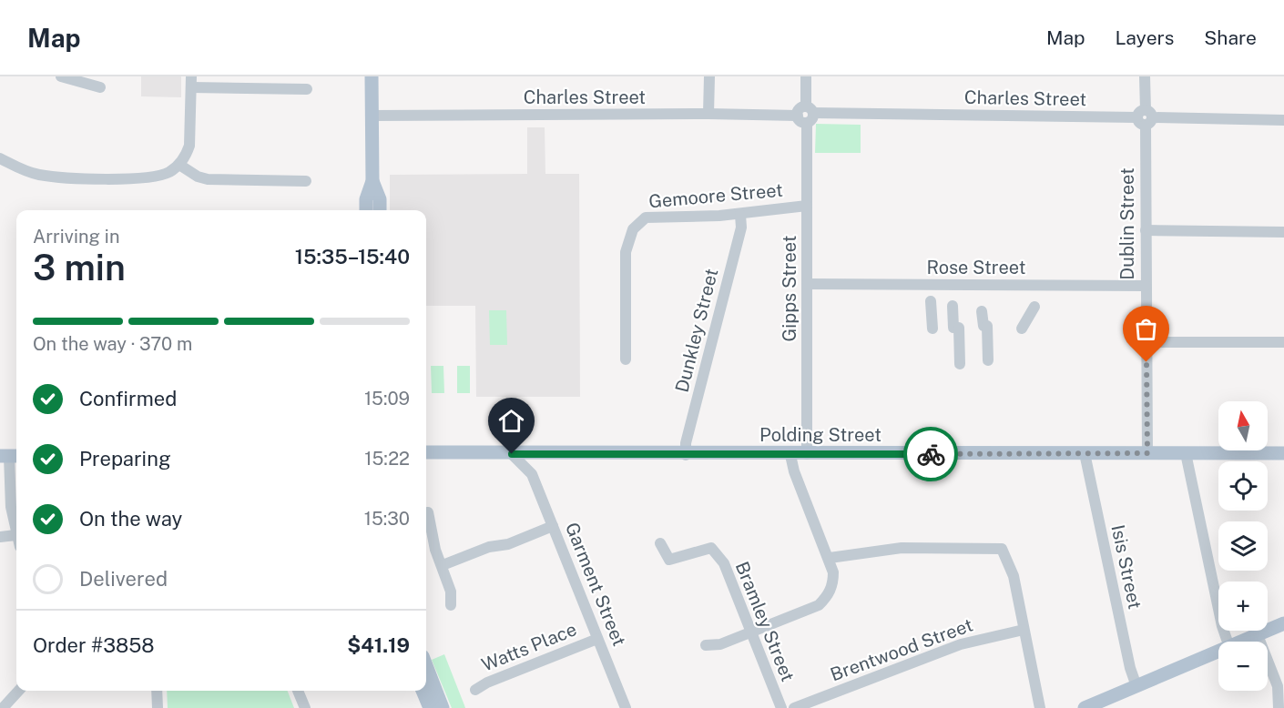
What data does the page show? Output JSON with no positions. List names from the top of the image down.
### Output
{
  "streets": {
    "main road": ["Polding Street"],
    "street": [
      "Charles Street",
      "Gemoore Street",
      "Dublin Street",
      "Rose Street",
      "Gipps Street",
      "Dunkley Street",
      "Isis Street",
      "Garment Street",
      "Bramley Street",
      "Watts Place",
      "Brentwood Street"
    ]
  },
  "crossings": [
    ["Charles Street", "Dublin Street"],
    ["Charles Street", "Gipps Street"],
    ["Gemoore Street", "Gipps Street"],
    ["Gemoore Street", "Dunkley Street"],
    ["Dublin Street", "Rose Street"],
    ["Dublin Street", "Polding Street"],
    ["Rose Street", "Gipps Street"],
    ["Gipps Street", "Polding Street"],
    ["Dunkley Street", "Polding Street"],
    ["Polding Street", "Isis Street"],
    ["Polding Street", "Garment Street"],
    ["Garment Street", "Watts Place"]
  ],
  "north": "top",
  "page": {
    "header": "Map",
    "nav": ["Map", "Layers", "Share"],
    "heading": ["3 min", "Arriving in", "15:35–15:40"],
    "panel": ["Order #3858", "$41.19"],
    "bar": "On the way · 370 m",
    "list": [
      ["Confirmed", "15:09"],
      ["Preparing", "15:22"],
      ["On the way", "15:30"],
      "Delivered"
    ],
    "map_buttons": ["+", "−"]
  }
}
